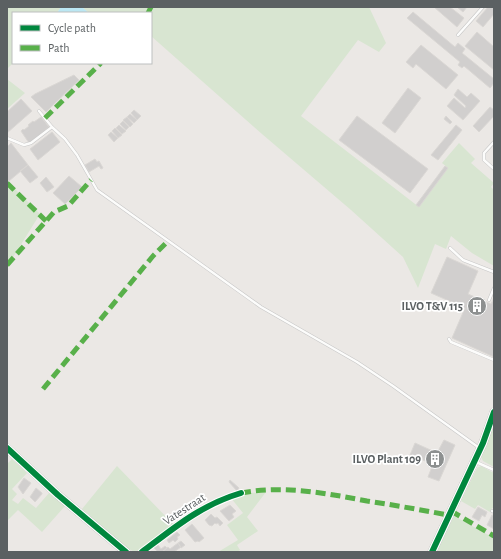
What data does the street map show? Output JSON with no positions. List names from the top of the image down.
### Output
{
  "streets": {
    "street": ["Vatestraat"]
  },
  "places": {
    "building": ["ILVO T&V 115", "ILVO Plant 109"]
  },
  "legend": ["Cycle path", "Path"]
}
